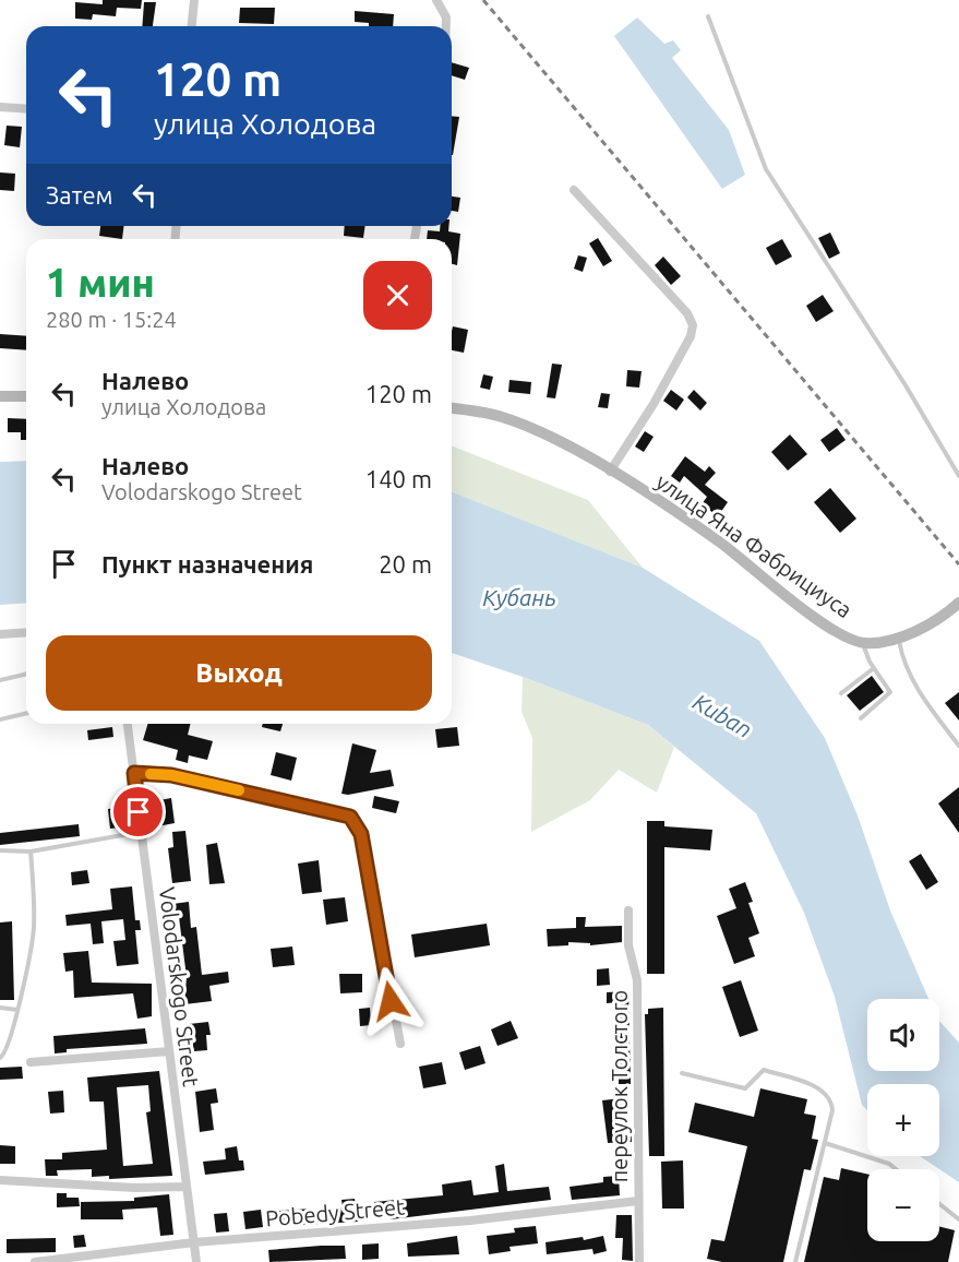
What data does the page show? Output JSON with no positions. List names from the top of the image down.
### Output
{
  "streets": {
    "street": [
      "улица Яна Фабрициуса",
      "Volodarskogo Street",
      "переулок Толстого",
      "Pobedy Street"
    ]
  },
  "crossings": [
    ["Volodarskogo Street", "Pobedy Street"],
    ["переулок Толстого", "Pobedy Street"]
  ],
  "water": ["Кубань", "Kuban"],
  "page": {
    "turn": ["120 m", "улица Холодова"],
    "then": "Затем",
    "heading": ["1 мин", "280 m · 15:24"],
    "list": [
      {
        "name": "Налево",
        "note": "улица Холодова",
        "value": "120 m"
      },
      {
        "name": "Налево",
        "note": "Volodarskogo Street",
        "value": "140 m"
      },
      {
        "name": "Пункт назначения",
        "value": "20 m"
      }
    ],
    "buttons": "Выход",
    "map_buttons": ["+", "−"]
  }
}
